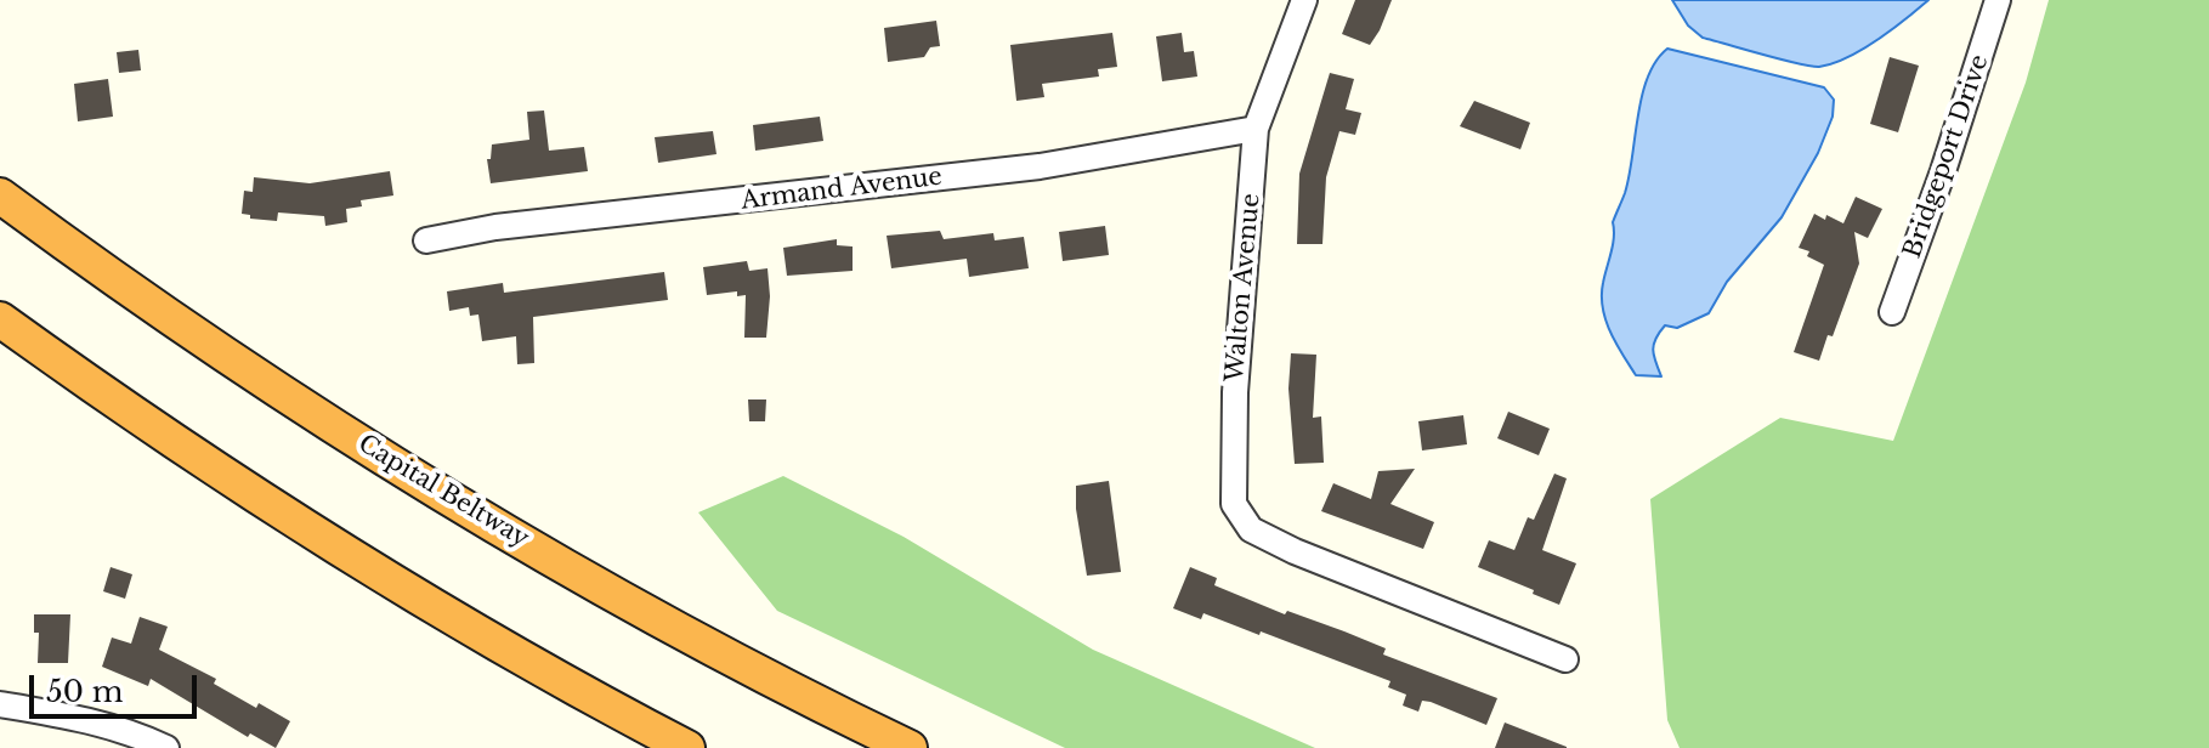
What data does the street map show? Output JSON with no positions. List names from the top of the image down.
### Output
{
  "streets": {
    "highway": ["Capital Beltway"],
    "street": ["Bridgeport Drive", "Armand Avenue", "Walton Avenue"]
  },
  "crossings": [
    ["Armand Avenue", "Walton Avenue"]
  ],
  "scale_bar": "50 m"
}
